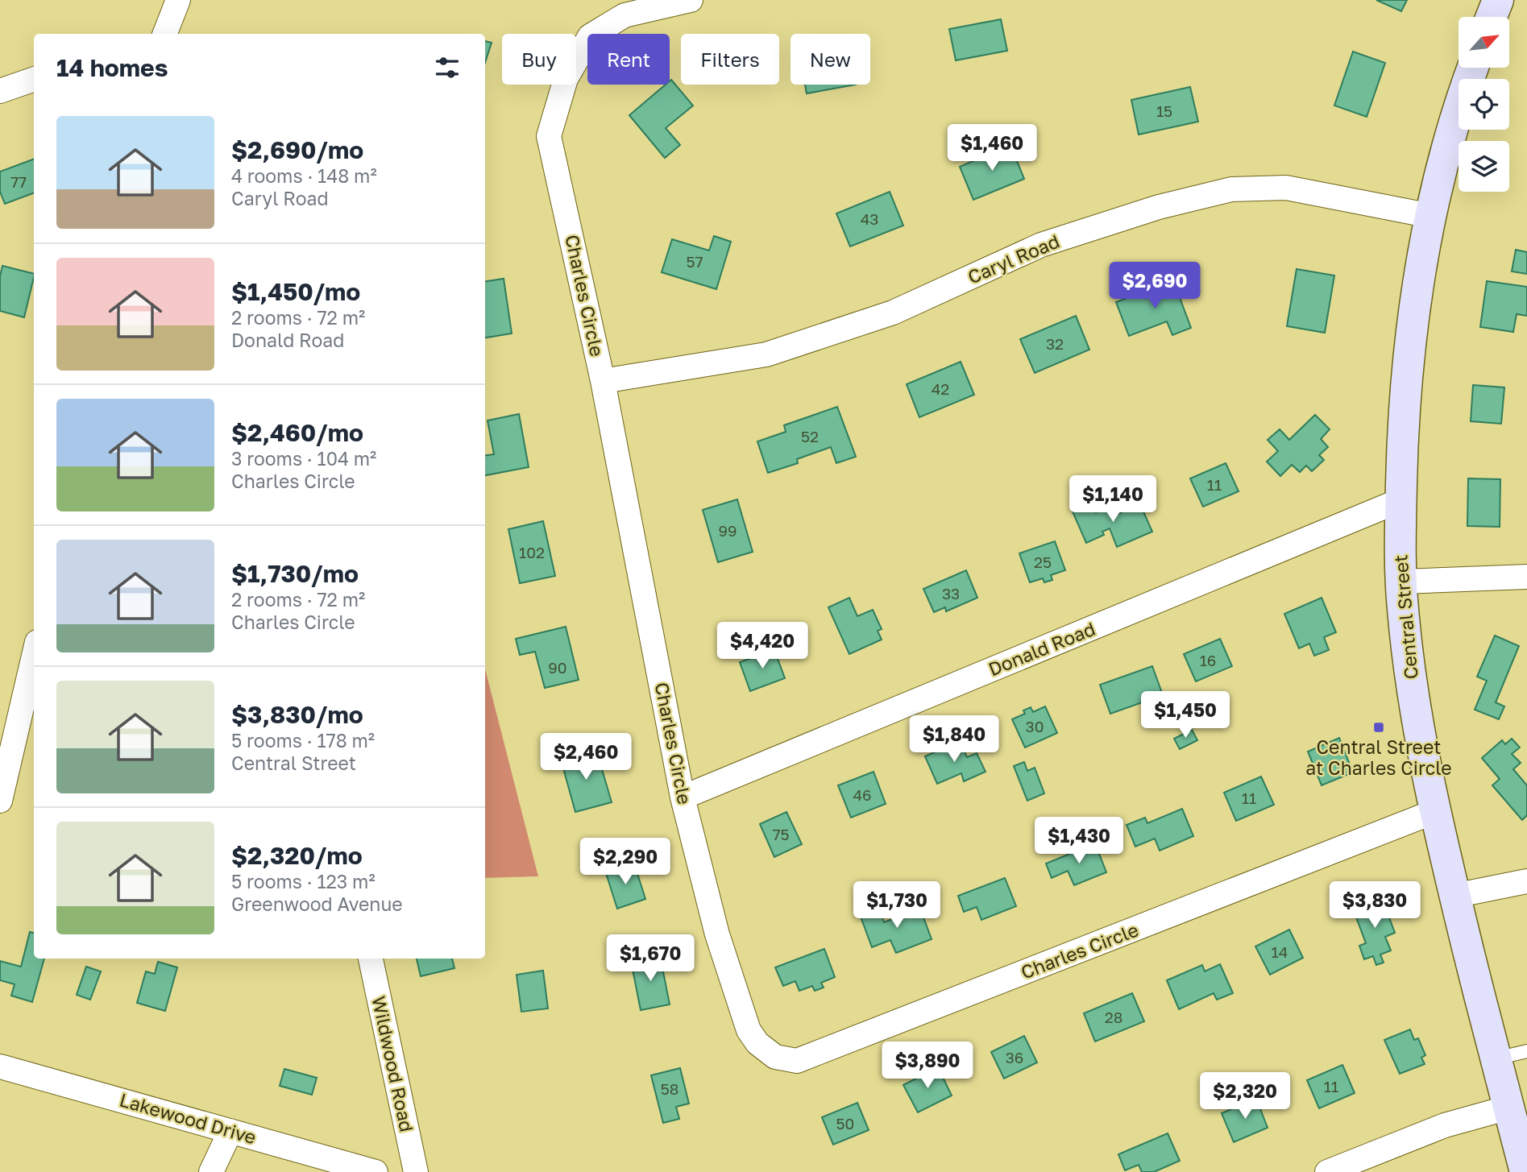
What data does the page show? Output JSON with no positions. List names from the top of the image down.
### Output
{
  "streets": {
    "main road": ["Central Street"],
    "street": [
      "Caryl Road",
      "Charles Circle",
      "Donald Road",
      "Wildwood Road",
      "Lakewood Drive"
    ]
  },
  "crossings": [
    ["Caryl Road", "Charles Circle"],
    ["Caryl Road", "Central Street"],
    ["Charles Circle", "Central Street"],
    ["Charles Circle", "Donald Road"],
    ["Central Street", "Donald Road"]
  ],
  "places": {
    "transit": ["Central Street at Charles Circle"]
  },
  "house_numbers": [
    "15",
    "77",
    "43",
    "57",
    "32",
    "42",
    "52",
    "11",
    "99",
    "102",
    "25",
    "33",
    "16",
    "90",
    "30",
    "46",
    "11",
    "75",
    "14",
    "28",
    "36",
    "11",
    "58",
    "50"
  ],
  "north": "top right",
  "page": {
    "chip": [
      "Buy",
      "Rent",
      "Filters",
      "New"
    ],
    "heading": "14 homes",
    "list": [
      {
        "name": "$2,690/mo",
        "note": "4 rooms · 148 m² · Caryl Road"
      },
      {
        "name": "$1,450/mo",
        "note": "2 rooms · 72 m² · Donald Road"
      },
      {
        "name": "$2,460/mo",
        "note": "3 rooms · 104 m² · Charles Circle"
      },
      {
        "name": "$1,730/mo",
        "note": "2 rooms · 72 m² · Charles Circle"
      },
      {
        "name": "$3,830/mo",
        "note": "5 rooms · 178 m² · Central Street"
      },
      {
        "name": "$2,320/mo",
        "note": "5 rooms · 123 m² · Greenwood Avenue"
      }
    ],
    "price": [
      "$1,460",
      "$2,690",
      "$1,140",
      "$4,420",
      "$1,450",
      "$1,840",
      "$2,460",
      "$1,430",
      "$2,290",
      "$1,730",
      "$3,830",
      "$1,670",
      "$3,890",
      "$2,320"
    ]
  }
}
